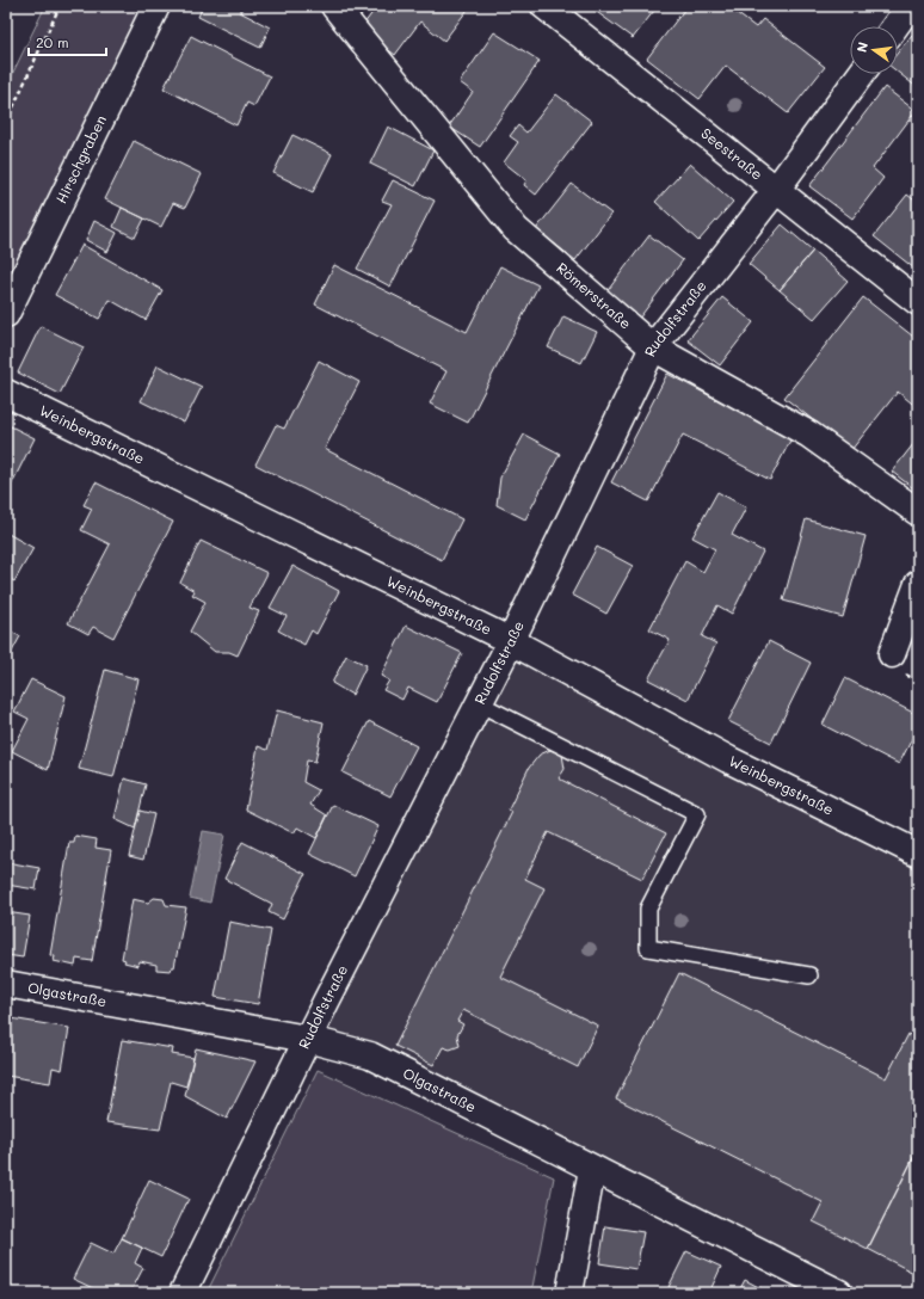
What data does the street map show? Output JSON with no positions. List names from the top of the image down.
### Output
{
  "streets": {
    "street": [
      "Seestraße",
      "Hirschgraben",
      "Römerstraße",
      "Rudolfstraße",
      "Weinbergstraße",
      "Olgastraße"
    ]
  },
  "crossings": [
    ["Seestraße", "Rudolfstraße"],
    ["Römerstraße", "Rudolfstraße"],
    ["Rudolfstraße", "Weinbergstraße"],
    ["Rudolfstraße", "Olgastraße"]
  ],
  "scale_bar": "20 m",
  "north": "left"
}
